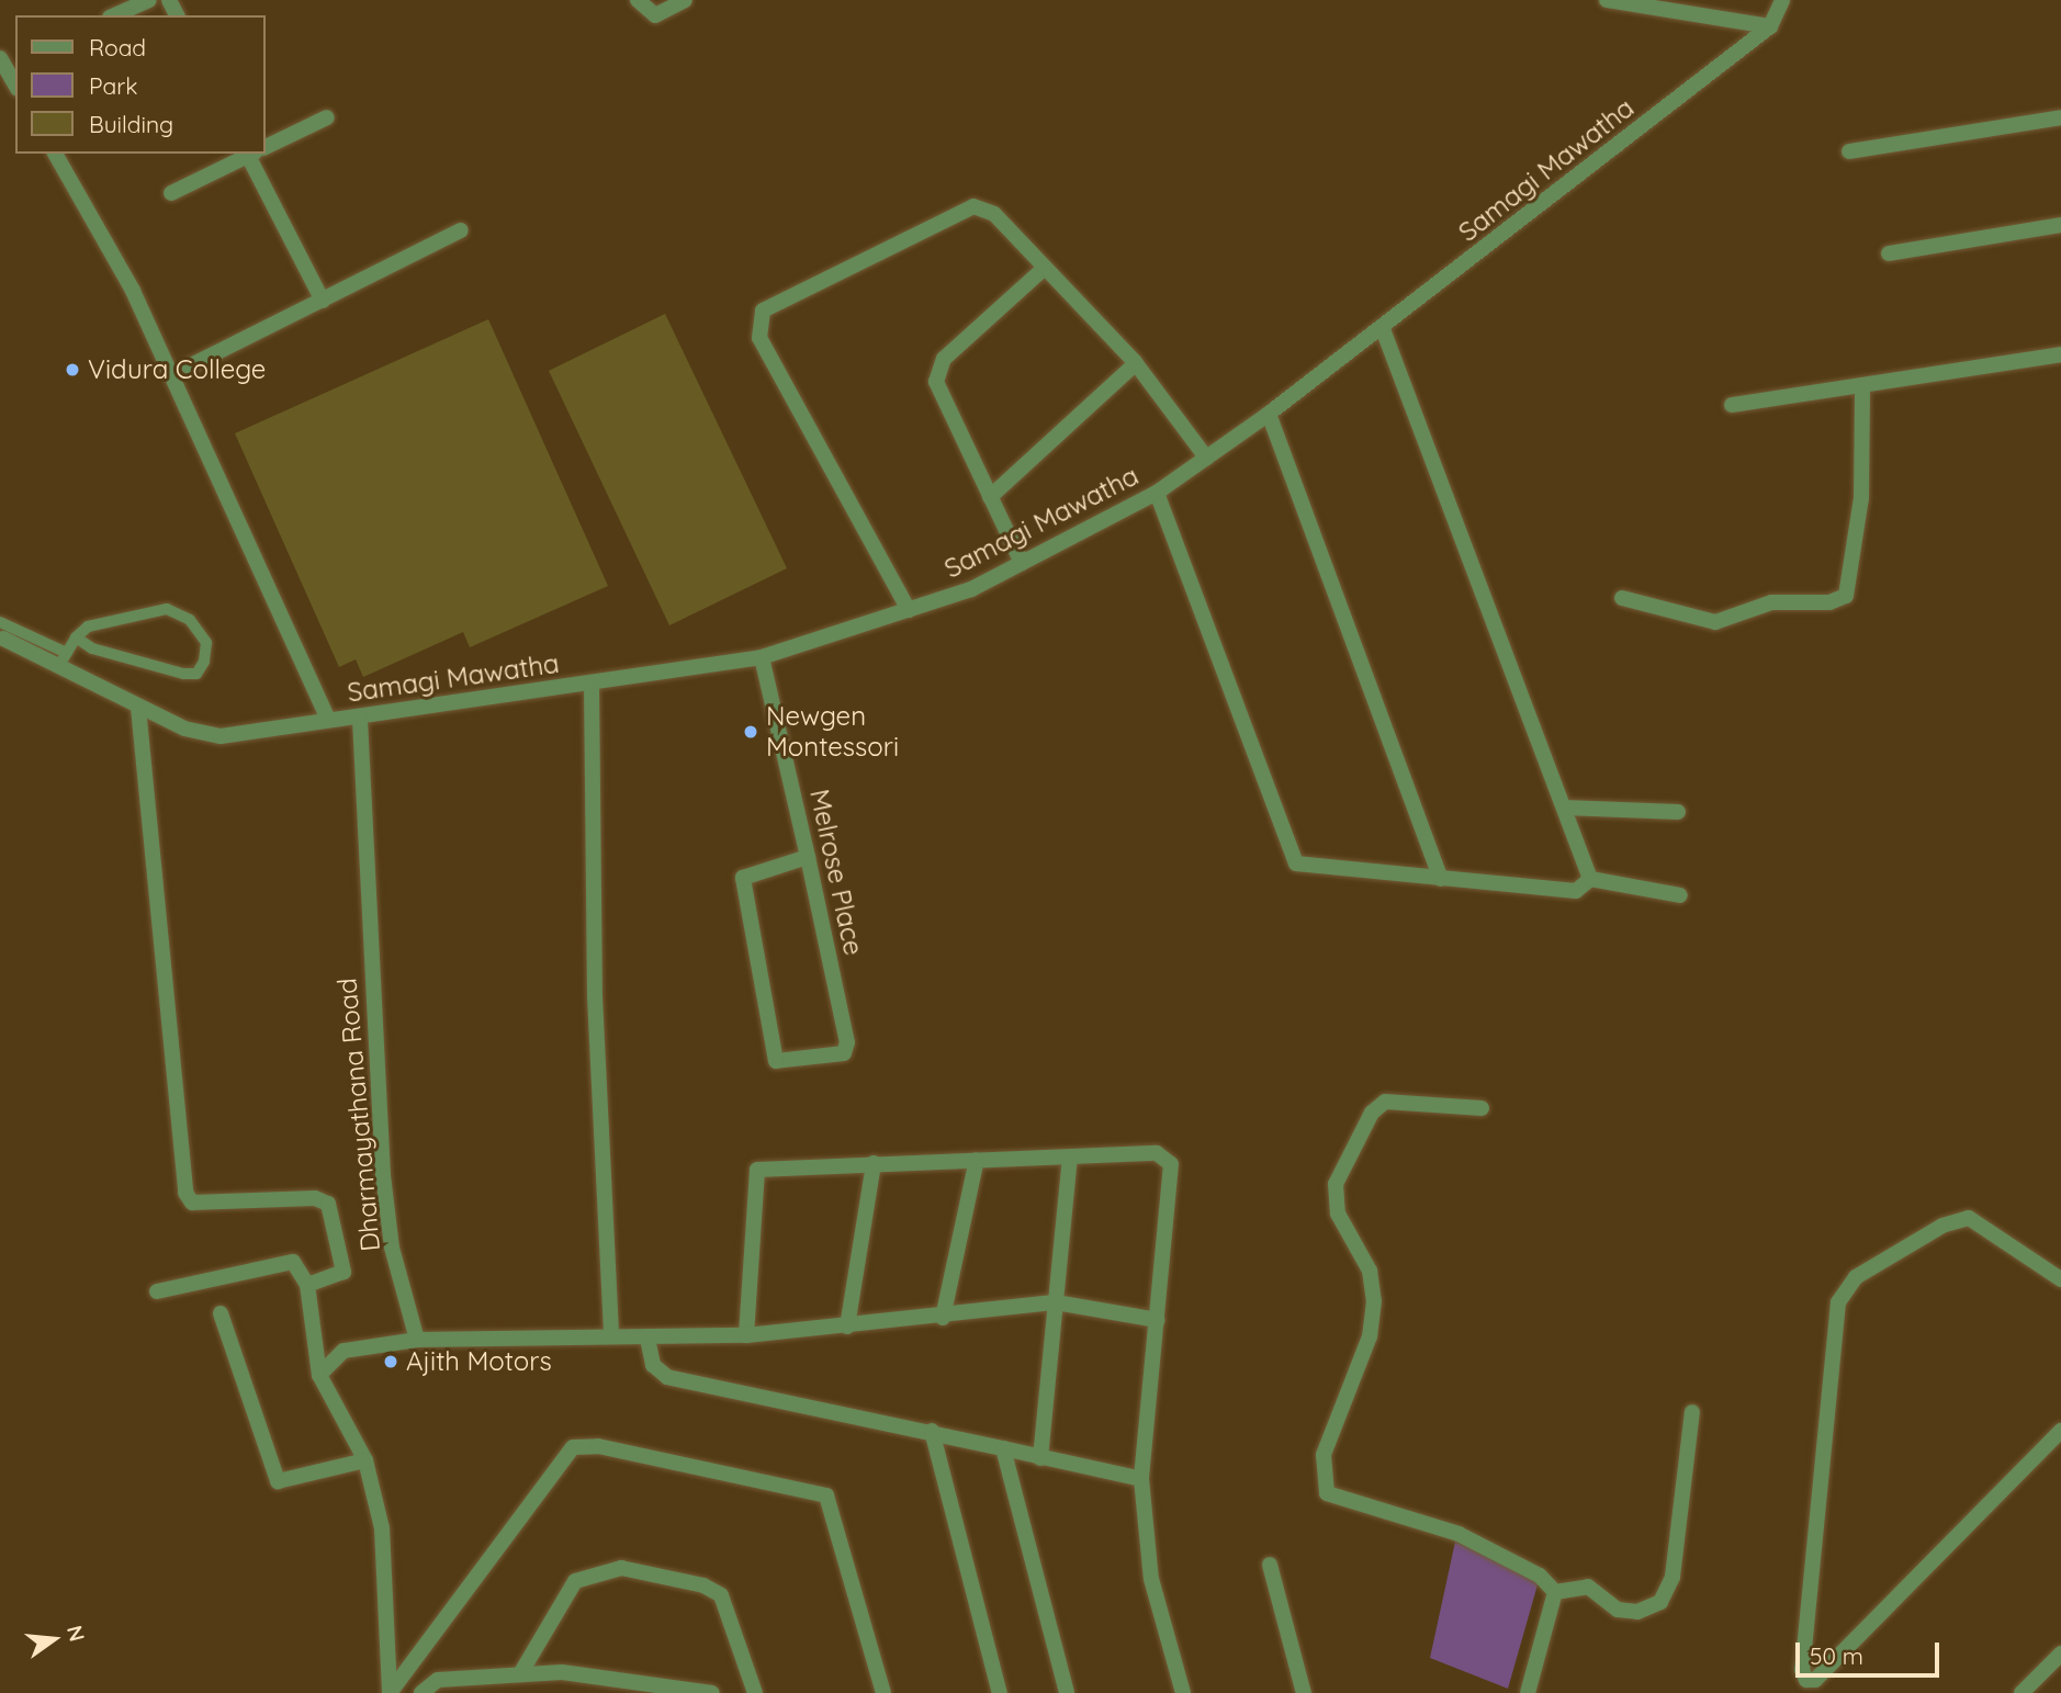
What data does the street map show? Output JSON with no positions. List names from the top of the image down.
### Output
{
  "streets": {
    "street": ["Samagi Mawatha", "Melrose Place", "Dharmayathana Road"]
  },
  "crossings": [
    ["Samagi Mawatha", "Melrose Place"],
    ["Samagi Mawatha", "Dharmayathana Road"]
  ],
  "places": ["Vidura College", "Newgen Montessori", "Ajith Motors"],
  "legend": ["Road", "Park", "Building"],
  "scale_bar": "50 m",
  "north": "right"
}
